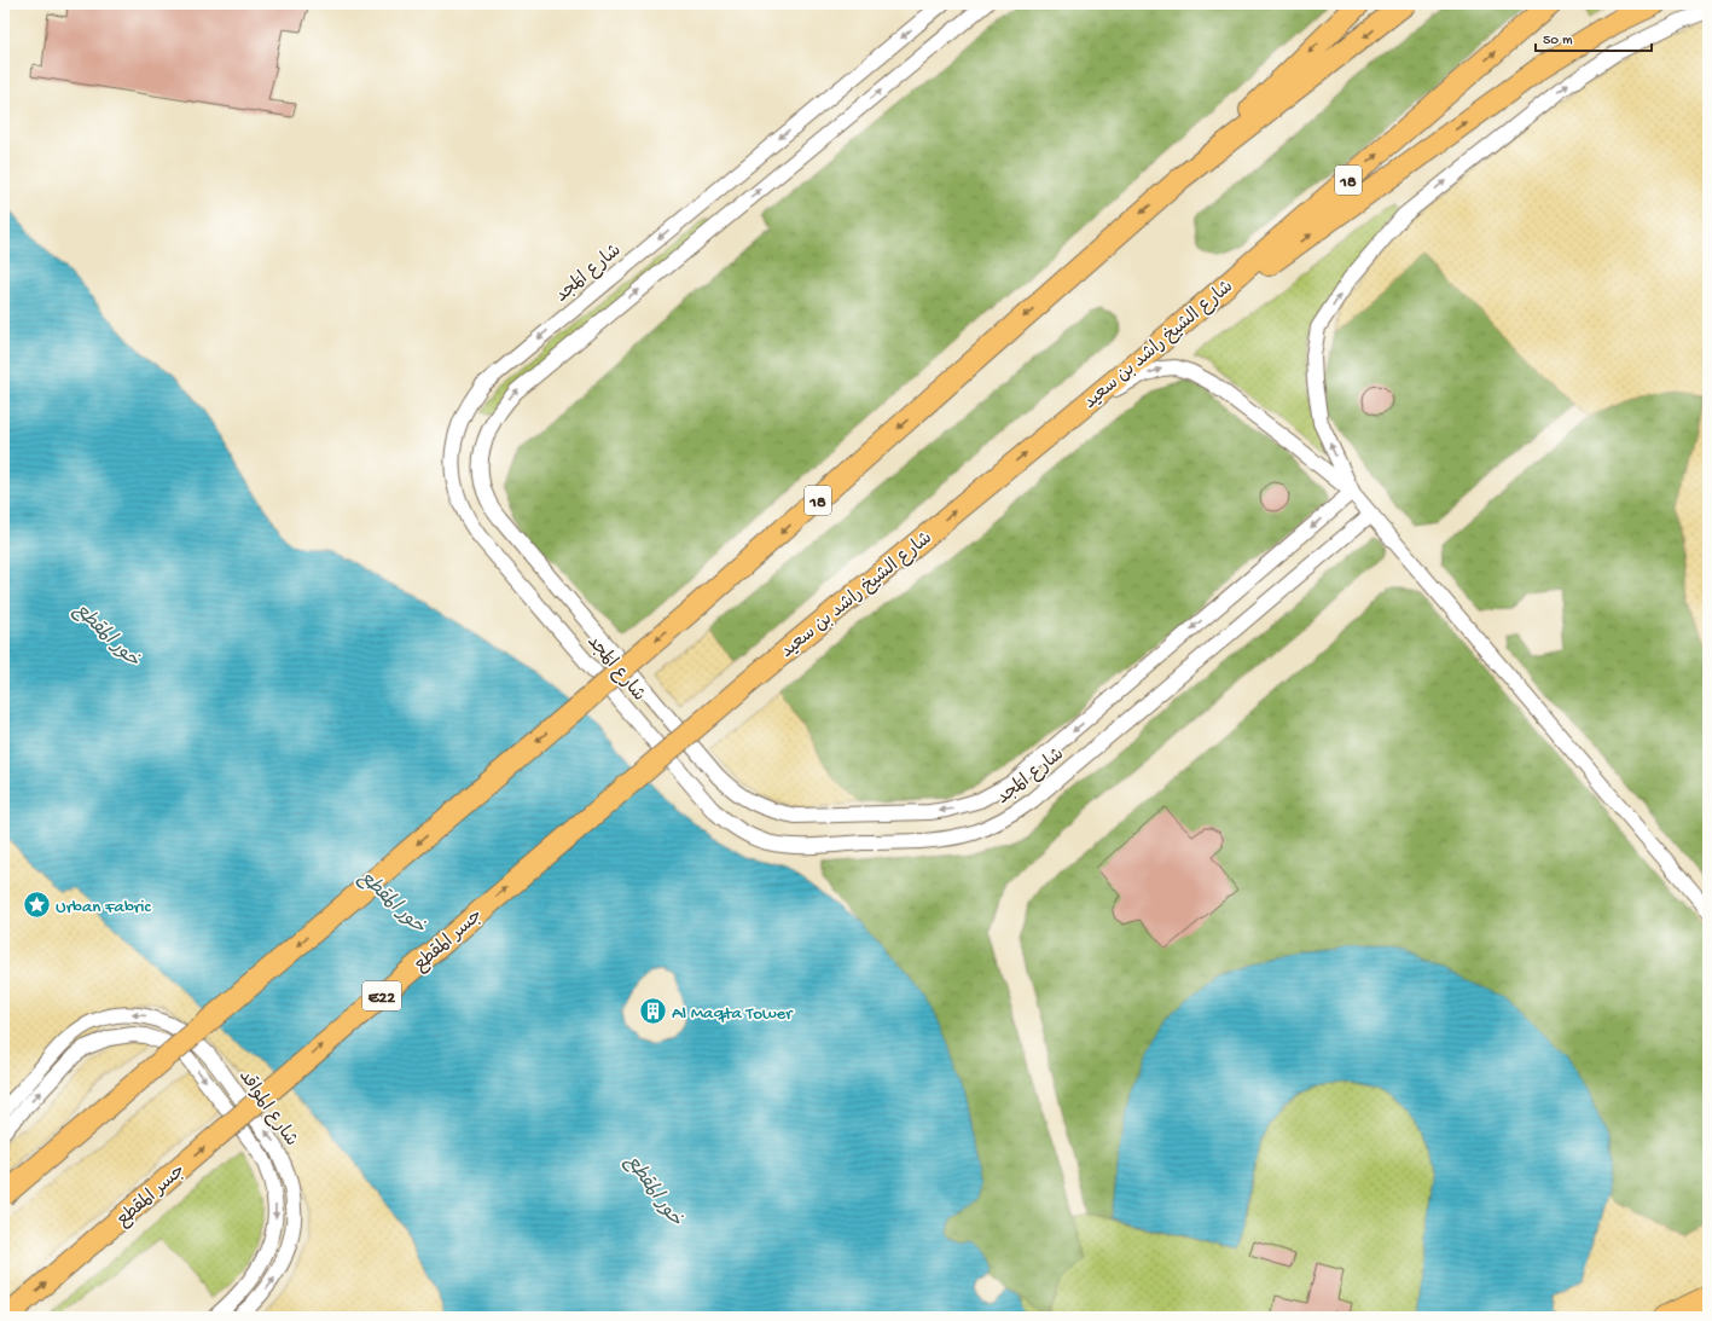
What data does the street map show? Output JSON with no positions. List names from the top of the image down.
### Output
{
  "streets": {
    "highway": [
      "18",
      "شارع الشيخ راشد بن سعيد",
      "جسر المقطع",
      "E22"
    ],
    "street": ["شارع المَجد", "شارع المواقد"]
  },
  "crossings": [
    ["شارع الشيخ راشد بن سعيد", "جسر المقطع"]
  ],
  "water": ["خور المقطع"],
  "places": {
    "place": ["Urban Fabric"],
    "building": ["Al Maqta Tower"]
  },
  "scale_bar": "50 m"
}
